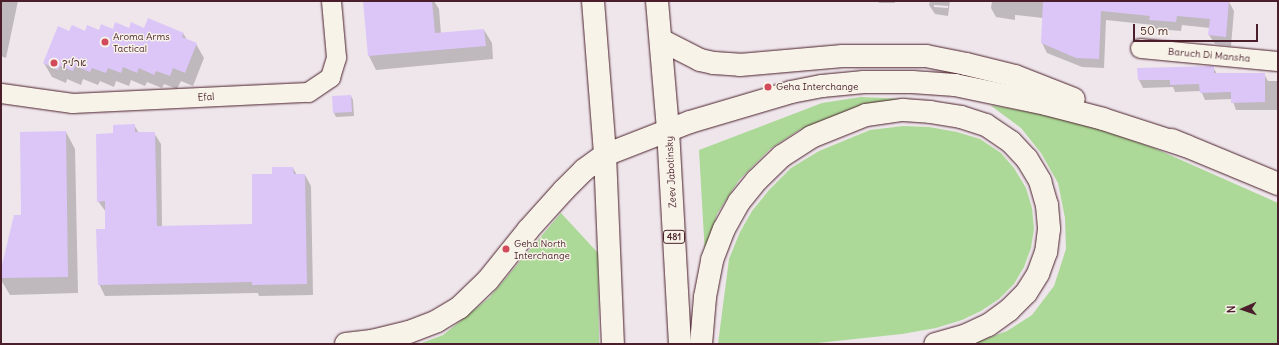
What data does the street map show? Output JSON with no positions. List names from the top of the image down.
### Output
{
  "streets": {
    "main road": ["Zeev Jabotinsky", "481"],
    "street": ["Baruch Di Mansha", "Efal"]
  },
  "places": [
    "Aroma Arms Tactical",
    "ארליך",
    "Geha Interchange",
    "Geha North Interchange"
  ],
  "scale_bar": "50 m",
  "north": "left"
}
